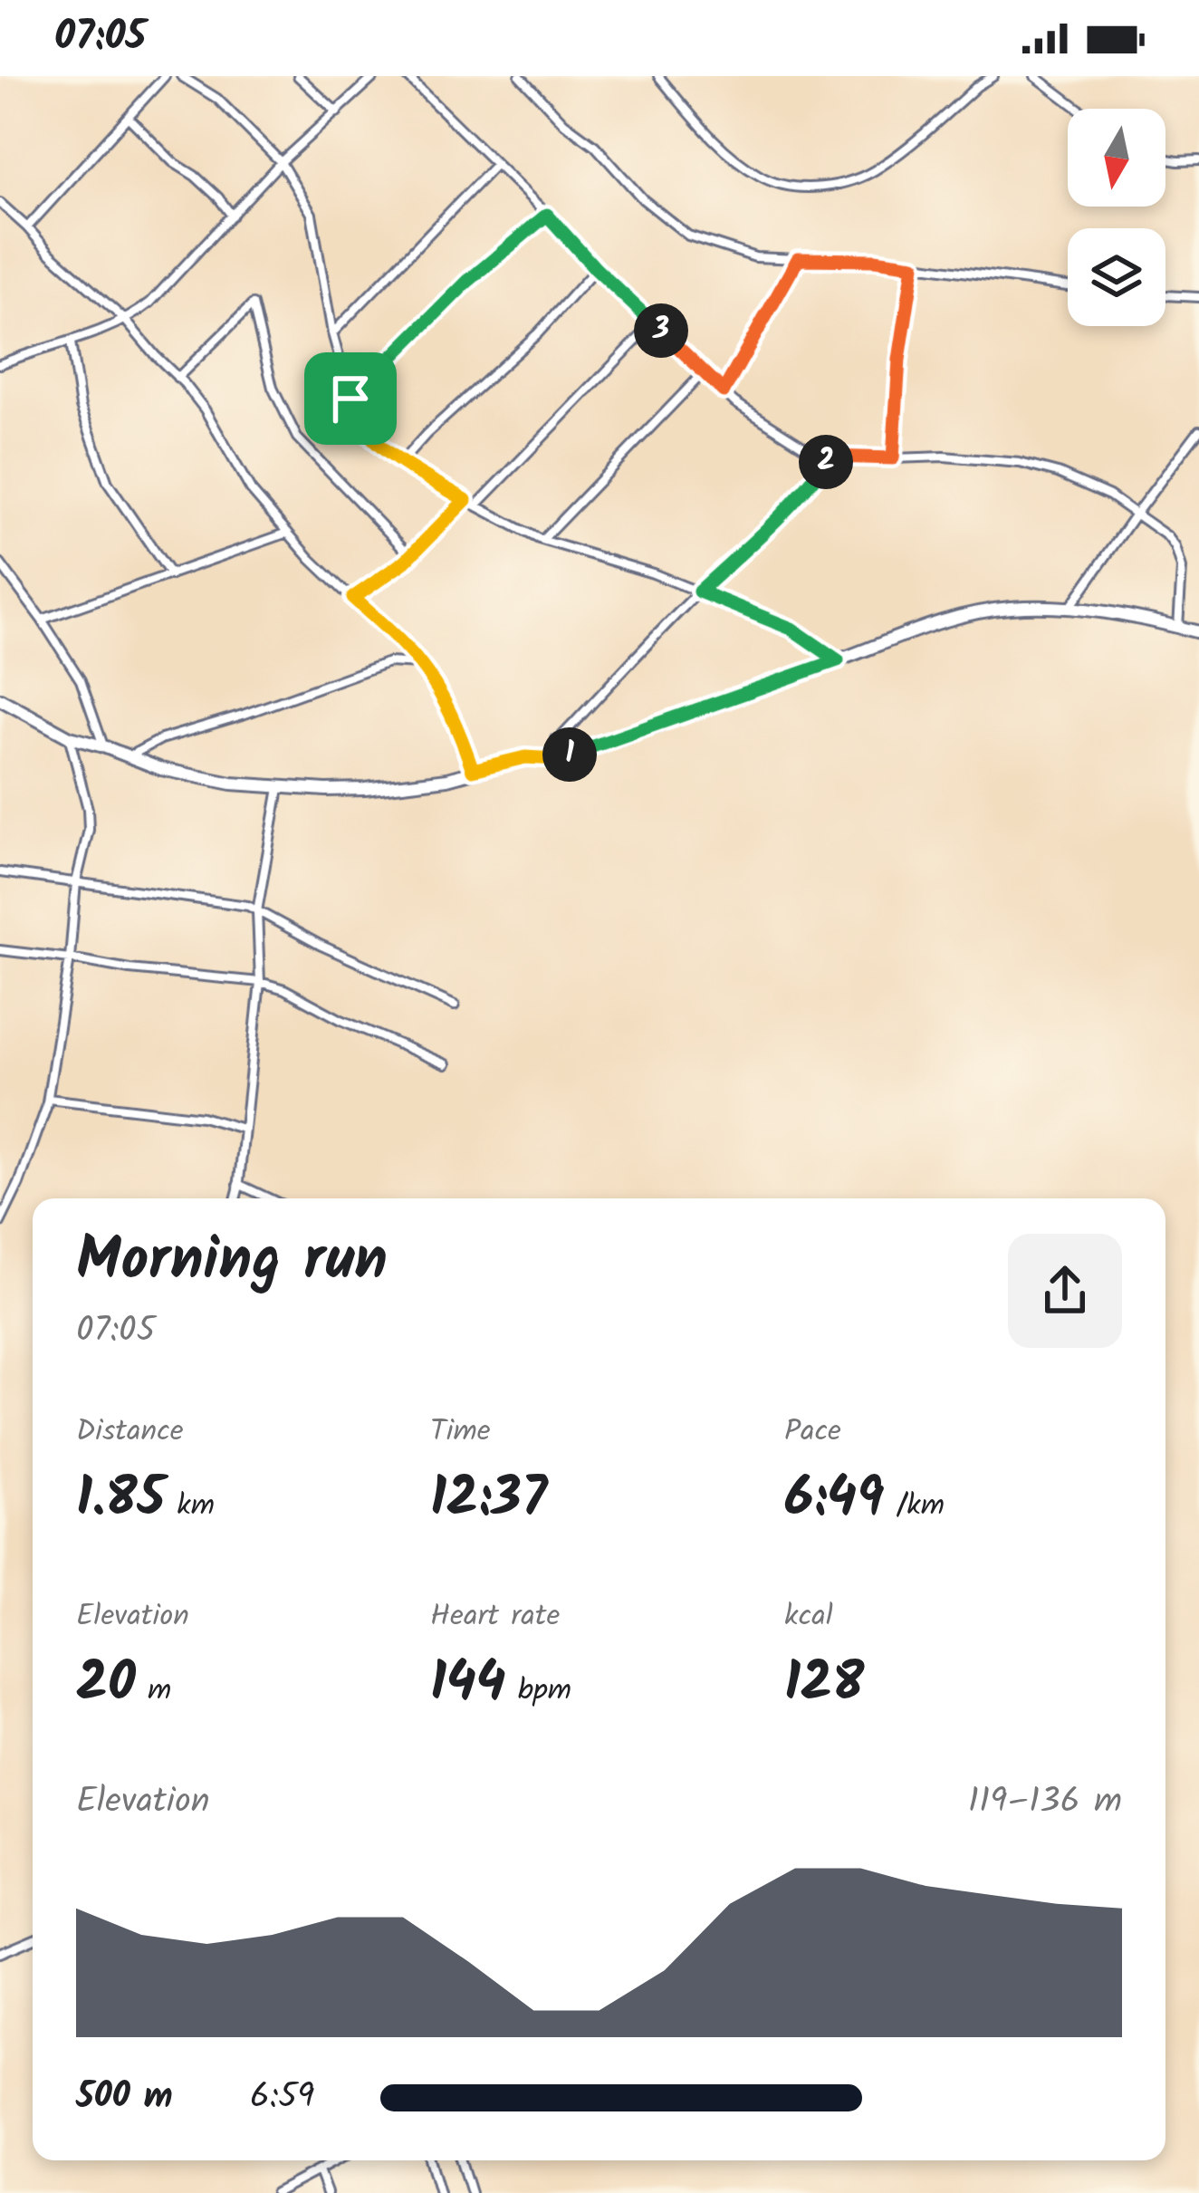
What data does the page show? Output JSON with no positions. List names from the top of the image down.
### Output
{
  "north": "bottom",
  "page": {
    "status": "07:05",
    "pins": ["3", "2", "1"],
    "heading": ["Morning run", "07:05"],
    "stats": [
      ["Distance", "1.85 km"],
      ["Time", "12:37"],
      ["Pace", "6:49 /km"],
      ["Elevation", "20 m"],
      ["Heart rate", "144 bpm"],
      ["kcal", "128"]
    ],
    "chart": ["Elevation", "119–136 m"],
    "list": [
      {
        "name": "500 m",
        "note": "6:59"
      }
    ]
  }
}
